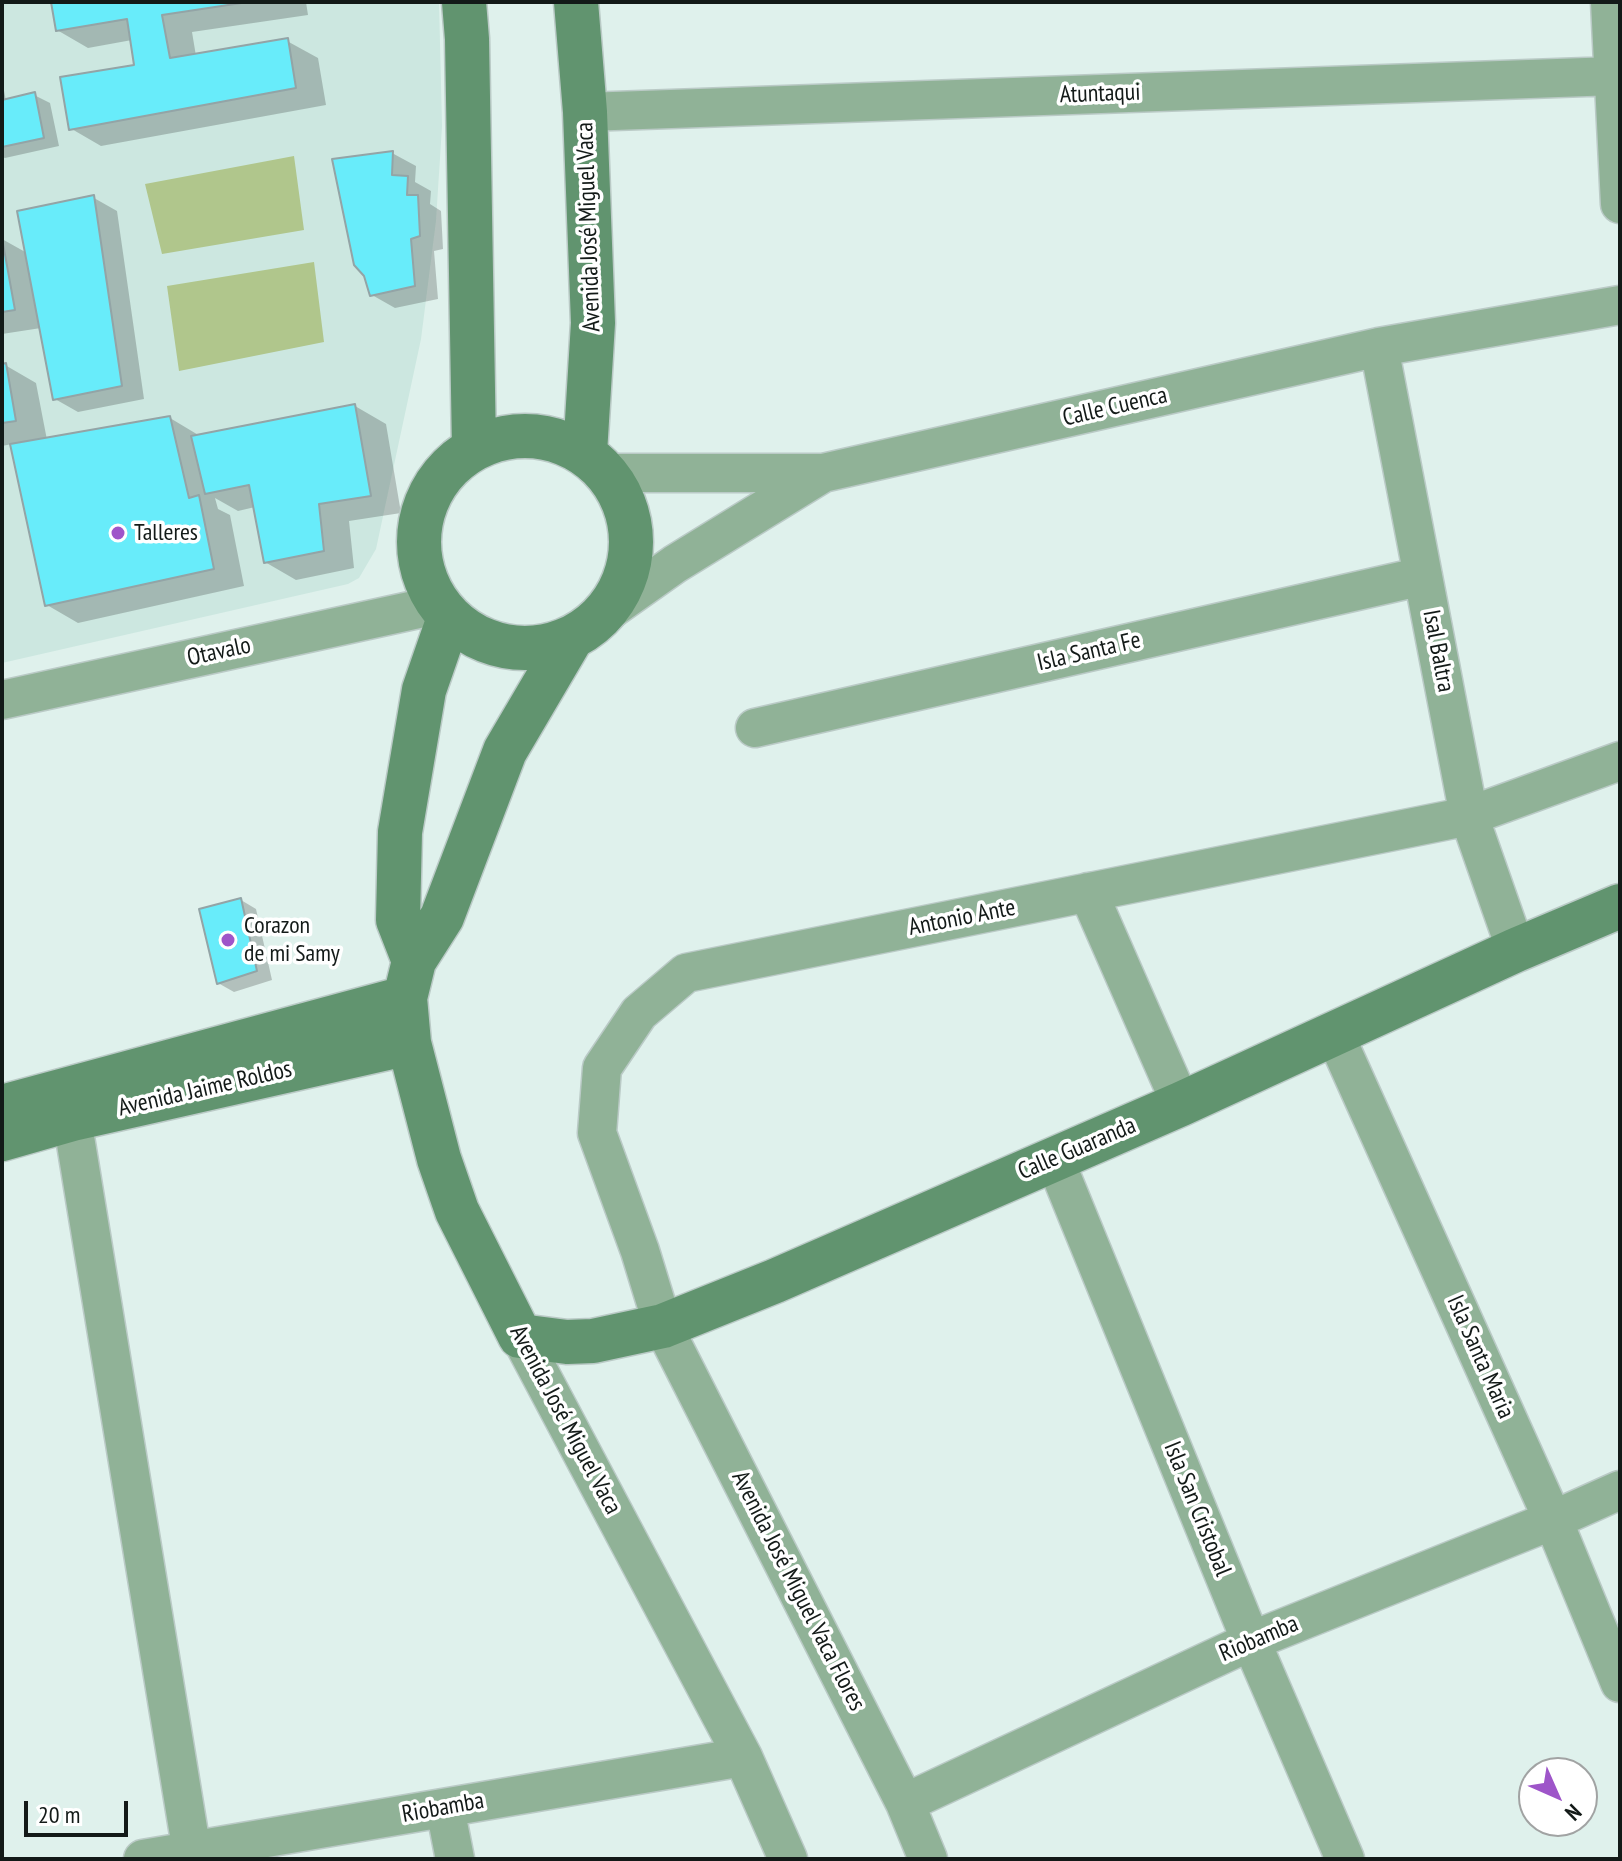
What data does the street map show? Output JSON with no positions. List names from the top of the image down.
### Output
{
  "streets": {
    "street": [
      "Atuntaqui",
      "Avenida José Miguel Vaca",
      "Calle Cuenca",
      "Isal Baltra",
      "Otavalo",
      "Isla Santa Fe",
      "Antonio Ante",
      "Avenida Jaime Roldos",
      "Calle Guaranda",
      "Isla Santa Maria",
      "Isla San Cristobal",
      "Avenida José Miguel Vaca Flores",
      "Riobamba"
    ]
  },
  "crossings": [
    ["Atuntaqui", "Avenida José Miguel Vaca"],
    ["Avenida José Miguel Vaca", "Calle Cuenca"],
    ["Avenida José Miguel Vaca", "Otavalo"],
    ["Avenida José Miguel Vaca", "Avenida Jaime Roldos"],
    ["Avenida José Miguel Vaca", "Calle Guaranda"],
    ["Avenida José Miguel Vaca", "Riobamba"],
    ["Calle Cuenca", "Isal Baltra"],
    ["Calle Cuenca", "Otavalo"],
    ["Isal Baltra", "Isla Santa Fe"],
    ["Isal Baltra", "Antonio Ante"],
    ["Isal Baltra", "Calle Guaranda"],
    ["Antonio Ante", "Calle Guaranda"],
    ["Antonio Ante", "Avenida José Miguel Vaca Flores"],
    ["Calle Guaranda", "Isla Santa Maria"],
    ["Calle Guaranda", "Isla San Cristobal"],
    ["Calle Guaranda", "Avenida José Miguel Vaca Flores"],
    ["Isla Santa Maria", "Riobamba"],
    ["Isla San Cristobal", "Riobamba"],
    ["Avenida José Miguel Vaca Flores", "Riobamba"]
  ],
  "places": ["Talleres", "Corazon de mi Samy"],
  "scale_bar": "20 m",
  "north": "bottom right"
}
